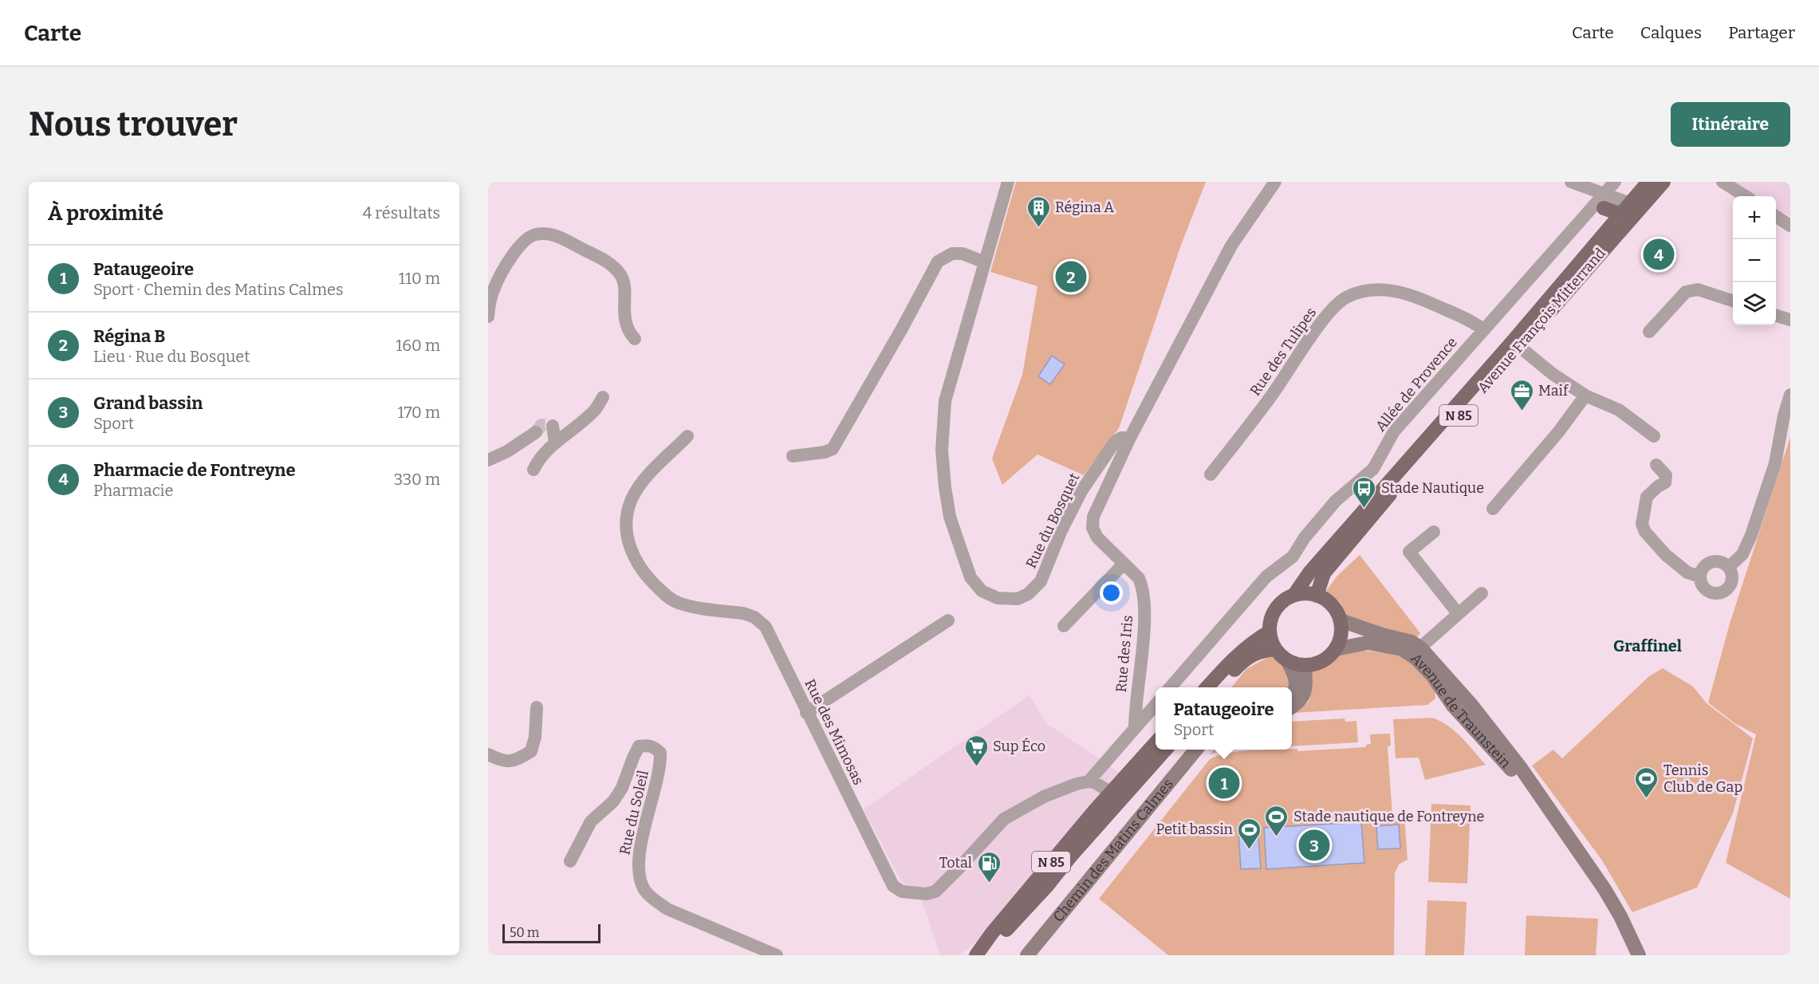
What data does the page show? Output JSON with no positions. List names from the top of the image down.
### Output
{
  "streets": {
    "main road": ["Avenue François Mitterrand", "N 85"],
    "street": [
      "Rue des Tulipes",
      "Allée de Provence",
      "Rue du Bosquet",
      "Rue des Iris",
      "Avenue de Traunstein",
      "Rue des Mimosas",
      "Rue du Soleil",
      "Chemin des Matins Calmes"
    ]
  },
  "crossings": [
    ["Avenue François Mitterrand", "N 85"],
    ["Avenue François Mitterrand", "Avenue de Traunstein"],
    ["Rue des Tulipes", "Allée de Provence"],
    ["N 85", "Avenue de Traunstein"],
    ["Rue du Bosquet", "Rue des Iris"]
  ],
  "districts": ["Graffinel"],
  "places": {
    "building": ["Régina A"],
    "office": ["Maif"],
    "bus stop": ["Stade Nautique"],
    "supermarket": ["Sup Éco"],
    "sports": ["Tennis Club de Gap", "Stade nautique de Fontreyne", "Petit bassin"],
    "fuel station": ["Total"]
  },
  "scale_bar": "50 m",
  "page": {
    "header": "Carte",
    "nav": ["Carte", "Calques", "Partager"],
    "buttons": "Itinéraire",
    "title": "Nous trouver",
    "heading": ["À proximité", "4 résultats"],
    "map_buttons": ["+", "−"],
    "pins": [
      "4",
      "2",
      "1",
      "3"
    ],
    "list": [
      {
        "mark": "1",
        "name": "Pataugeoire",
        "note": "Sport · Chemin des Matins Calmes",
        "value": "110 m"
      },
      {
        "mark": "2",
        "name": "Régina B",
        "note": "Lieu · Rue du Bosquet",
        "value": "160 m"
      },
      {
        "mark": "3",
        "name": "Grand bassin",
        "note": "Sport",
        "value": "170 m"
      },
      {
        "mark": "4",
        "name": "Pharmacie de Fontreyne",
        "note": "Pharmacie",
        "value": "330 m"
      }
    ],
    "popup": ["Pataugeoire", "Sport"],
    "scale": "50 m"
  }
}
